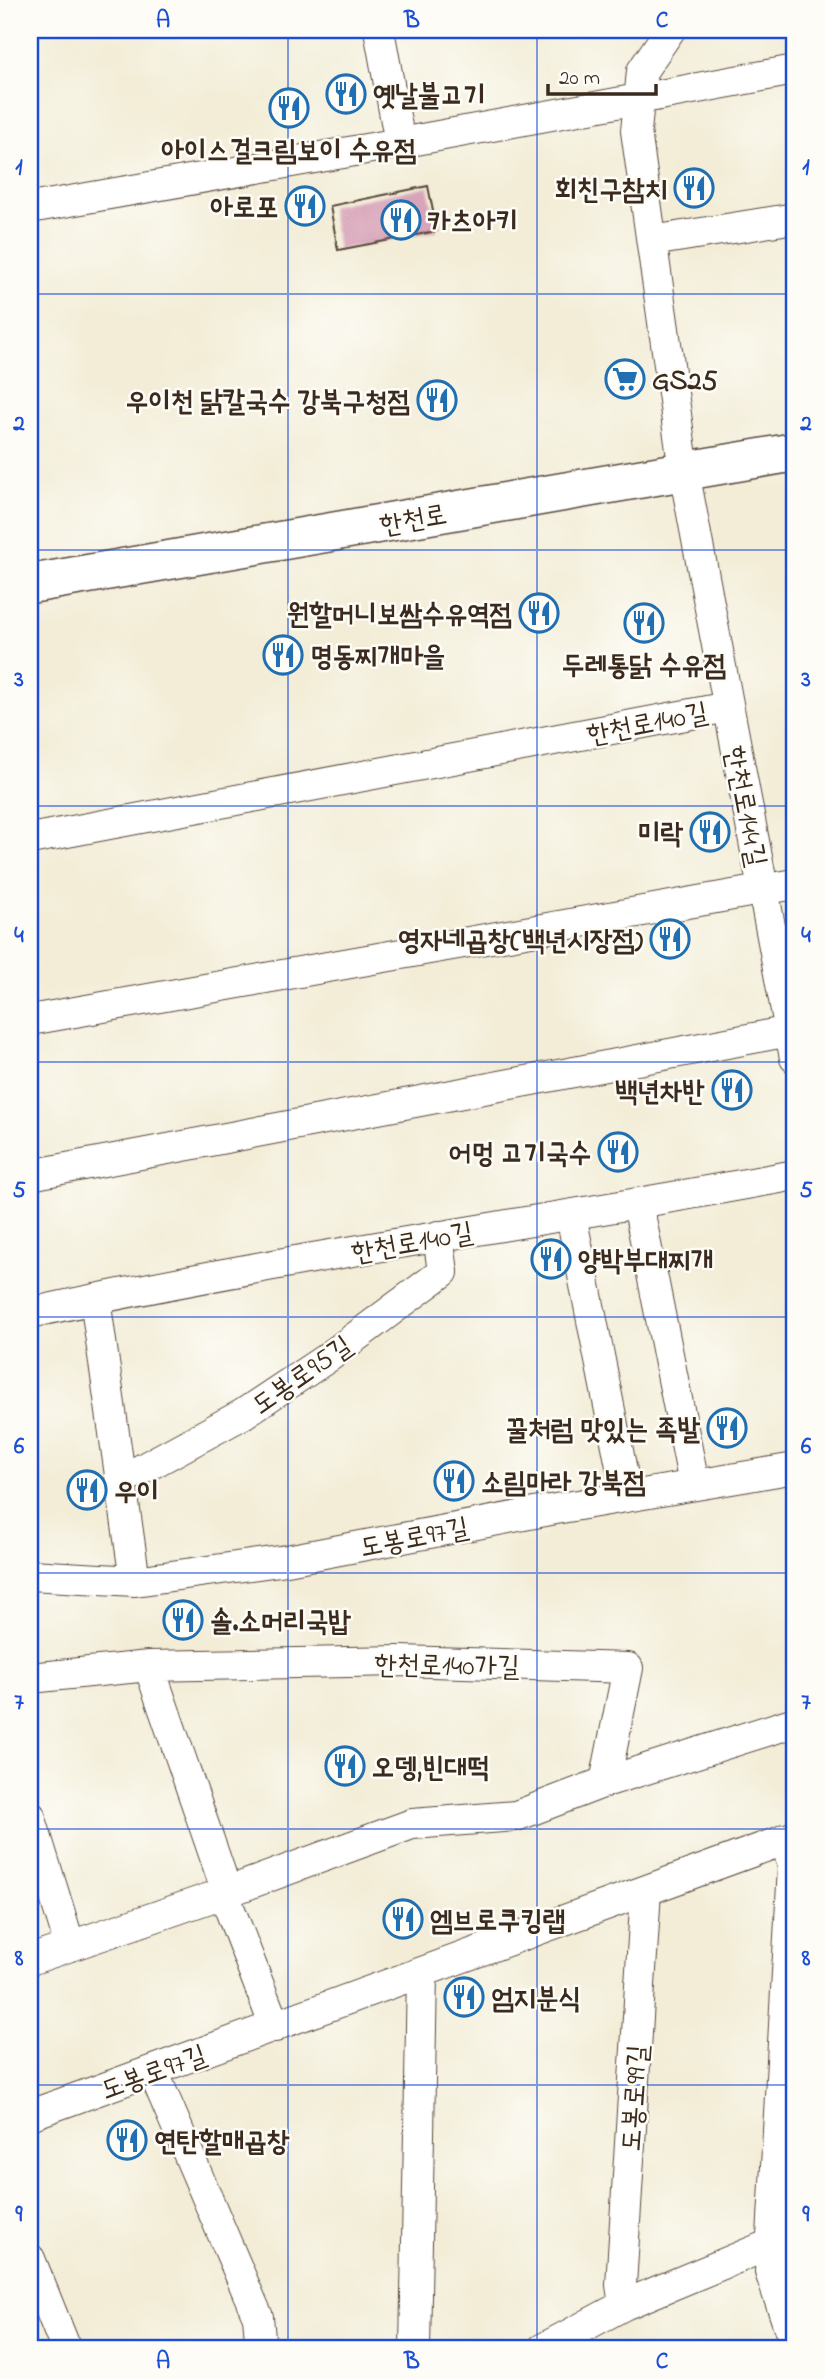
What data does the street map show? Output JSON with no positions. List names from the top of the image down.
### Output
{
  "streets": {
    "main road": ["한천로"],
    "street": [
      "한천로140길",
      "한천로144길",
      "도봉로95길",
      "도봉로97길",
      "한천로140가길",
      "도봉로99길"
    ]
  },
  "crossings": [
    ["한천로", "한천로144길"],
    ["한천로140길", "한천로144길"],
    ["한천로140길", "도봉로95길"],
    ["도봉로97길", "도봉로99길"]
  ],
  "places": {
    "restaurant": [
      "옛날불고기",
      "아이스걸크림보이 수유점",
      "회친구참치",
      "아로포",
      "카츠아키",
      "우이천 닭칼국수 강북구청점",
      "원할머니보쌈수유역점",
      "두레통닭 수유점",
      "명동찌개마을",
      "미락",
      "영자네곱창(백년시장점)",
      "백년차반",
      "어멍 고기국수",
      "양박부대찌개",
      "꿀처럼 맛있는 족발",
      "소림마라 강북점",
      "우이",
      "솔.소머리국밥",
      "오뎅,빈대떡",
      "엠브로쿠킹랩",
      "엄지분식",
      "연탄할매곱창"
    ],
    "supermarket": ["GS25"]
  },
  "scale_bar": "20 m",
  "grid": {
    "columns": ["A", "B", "C"],
    "rows": [
      "1",
      "2",
      "3",
      "4",
      "5",
      "6",
      "7",
      "8",
      "9"
    ]
  }
}
